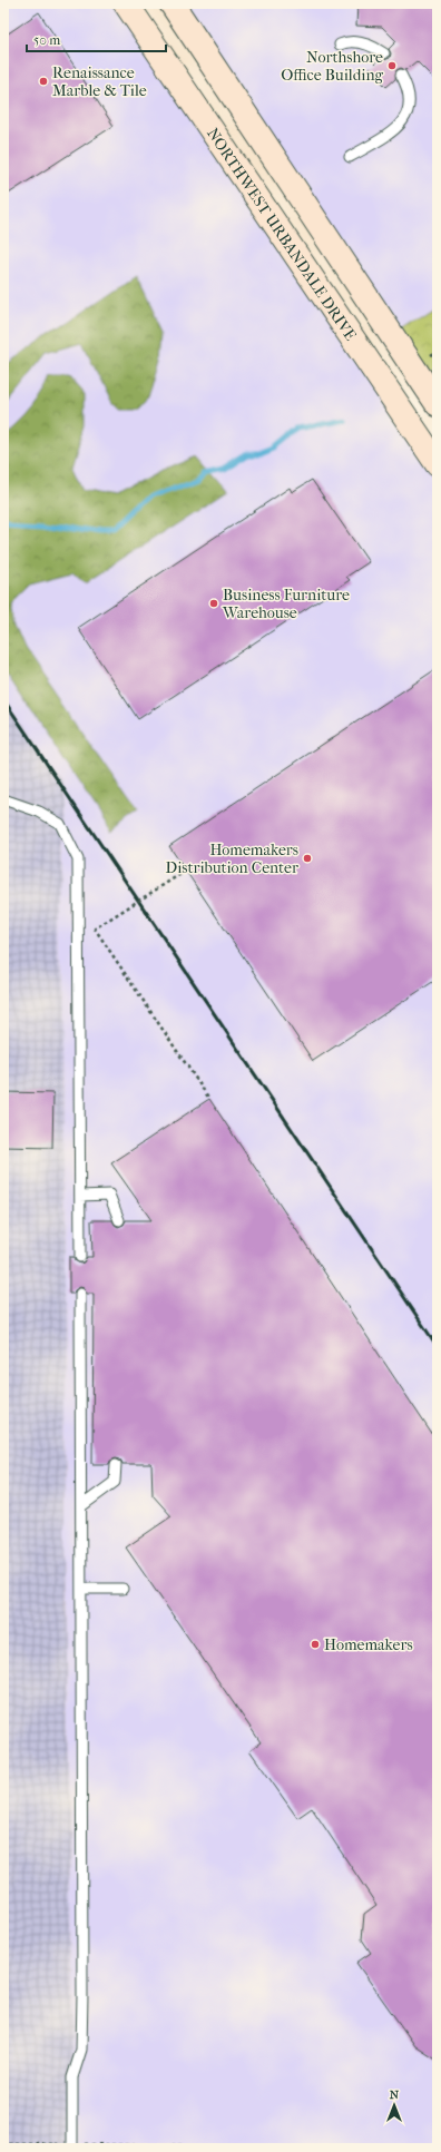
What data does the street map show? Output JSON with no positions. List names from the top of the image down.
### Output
{
  "streets": {
    "main road": ["NORTHWEST URBANDALE DRIVE"]
  },
  "places": [
    "Northshore Office Building",
    "Renaissance Marble & Tile",
    "Business Furniture Warehouse",
    "Homemakers Distribution Center",
    "Homemakers"
  ],
  "scale_bar": "50 m",
  "north": "top"
}
